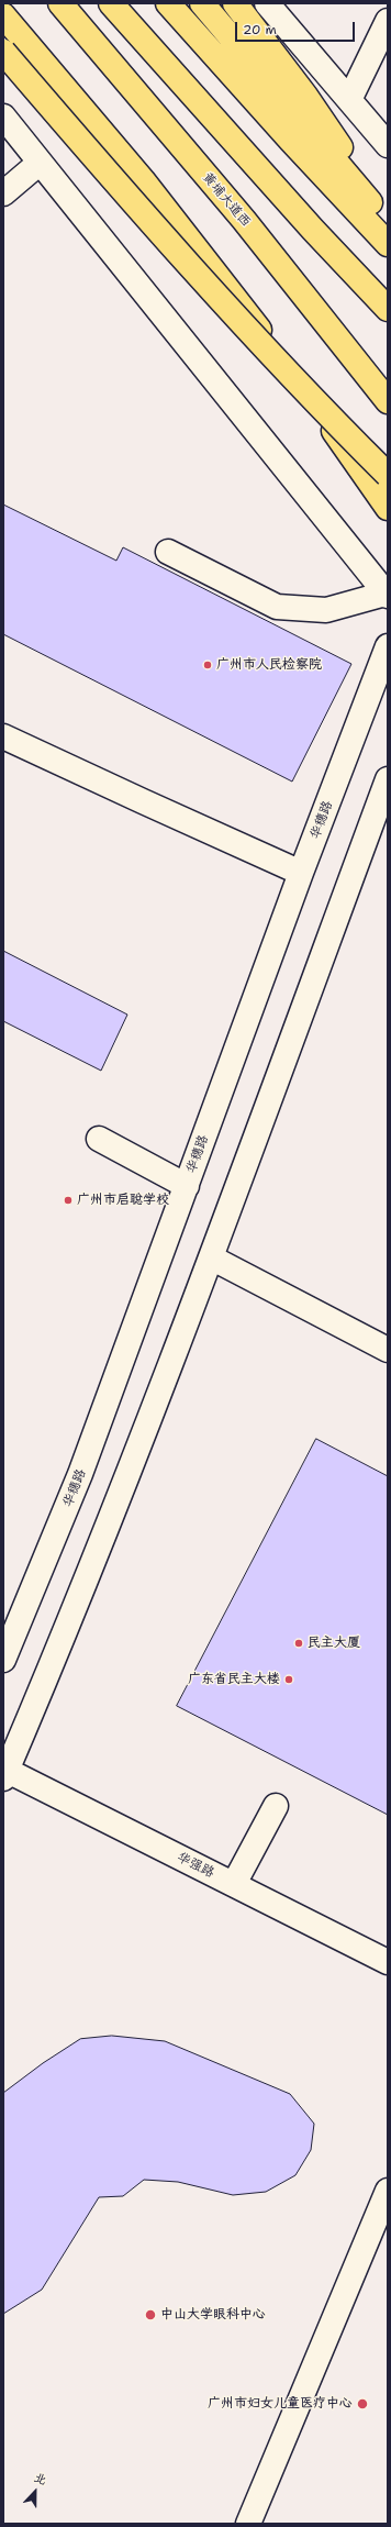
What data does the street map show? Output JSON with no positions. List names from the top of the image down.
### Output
{
  "streets": {
    "main road": ["黄埔大道西"],
    "street": ["华穗路", "华强路"]
  },
  "places": [
    "广州市人民检察院",
    "广州市启聪学校",
    "民主大厦",
    "广东省民主大楼",
    "中山大学眼科中心",
    "广州市妇女儿童医疗中心"
  ],
  "scale_bar": "20 m",
  "north": "top"
}
